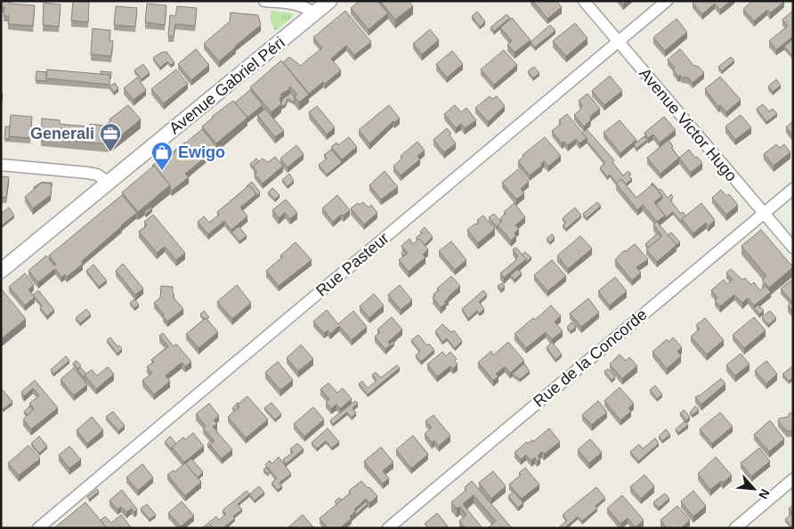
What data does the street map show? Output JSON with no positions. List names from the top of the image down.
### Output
{
  "streets": {
    "street": [
      "Avenue Gabriel Péri",
      "Avenue Victor Hugo",
      "Rue Pasteur",
      "Rue de la Concorde"
    ]
  },
  "crossings": [
    ["Avenue Victor Hugo", "Rue Pasteur"],
    ["Avenue Victor Hugo", "Rue de la Concorde"]
  ],
  "places": {
    "office": ["Generali"],
    "shop": ["Ewigo"]
  },
  "north": "bottom right"
}
